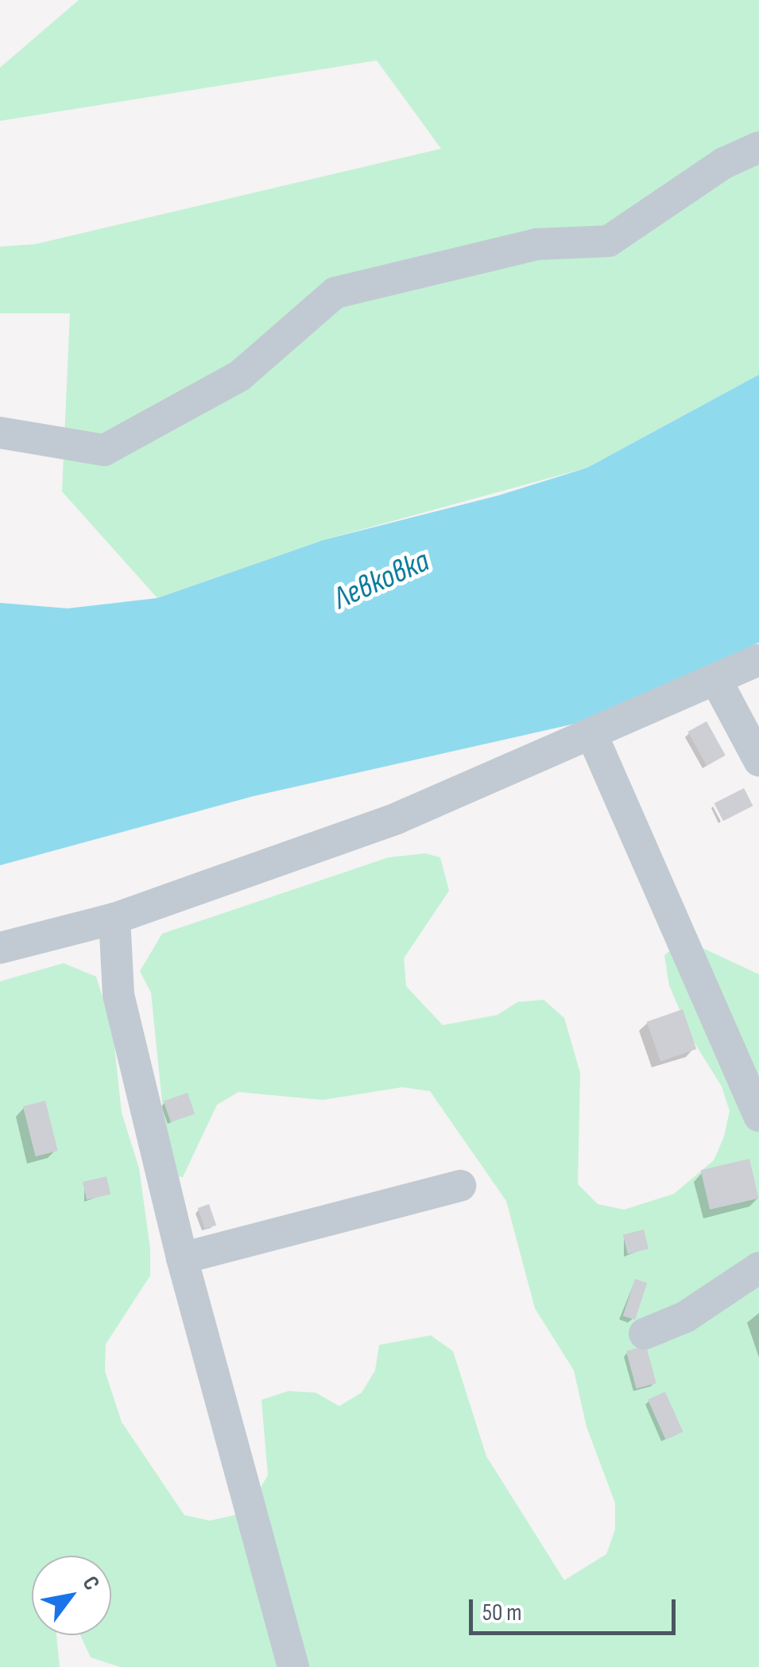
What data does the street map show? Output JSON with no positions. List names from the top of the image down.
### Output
{
  "water": ["Левковка"],
  "scale_bar": "50 m",
  "north": "top right"
}
